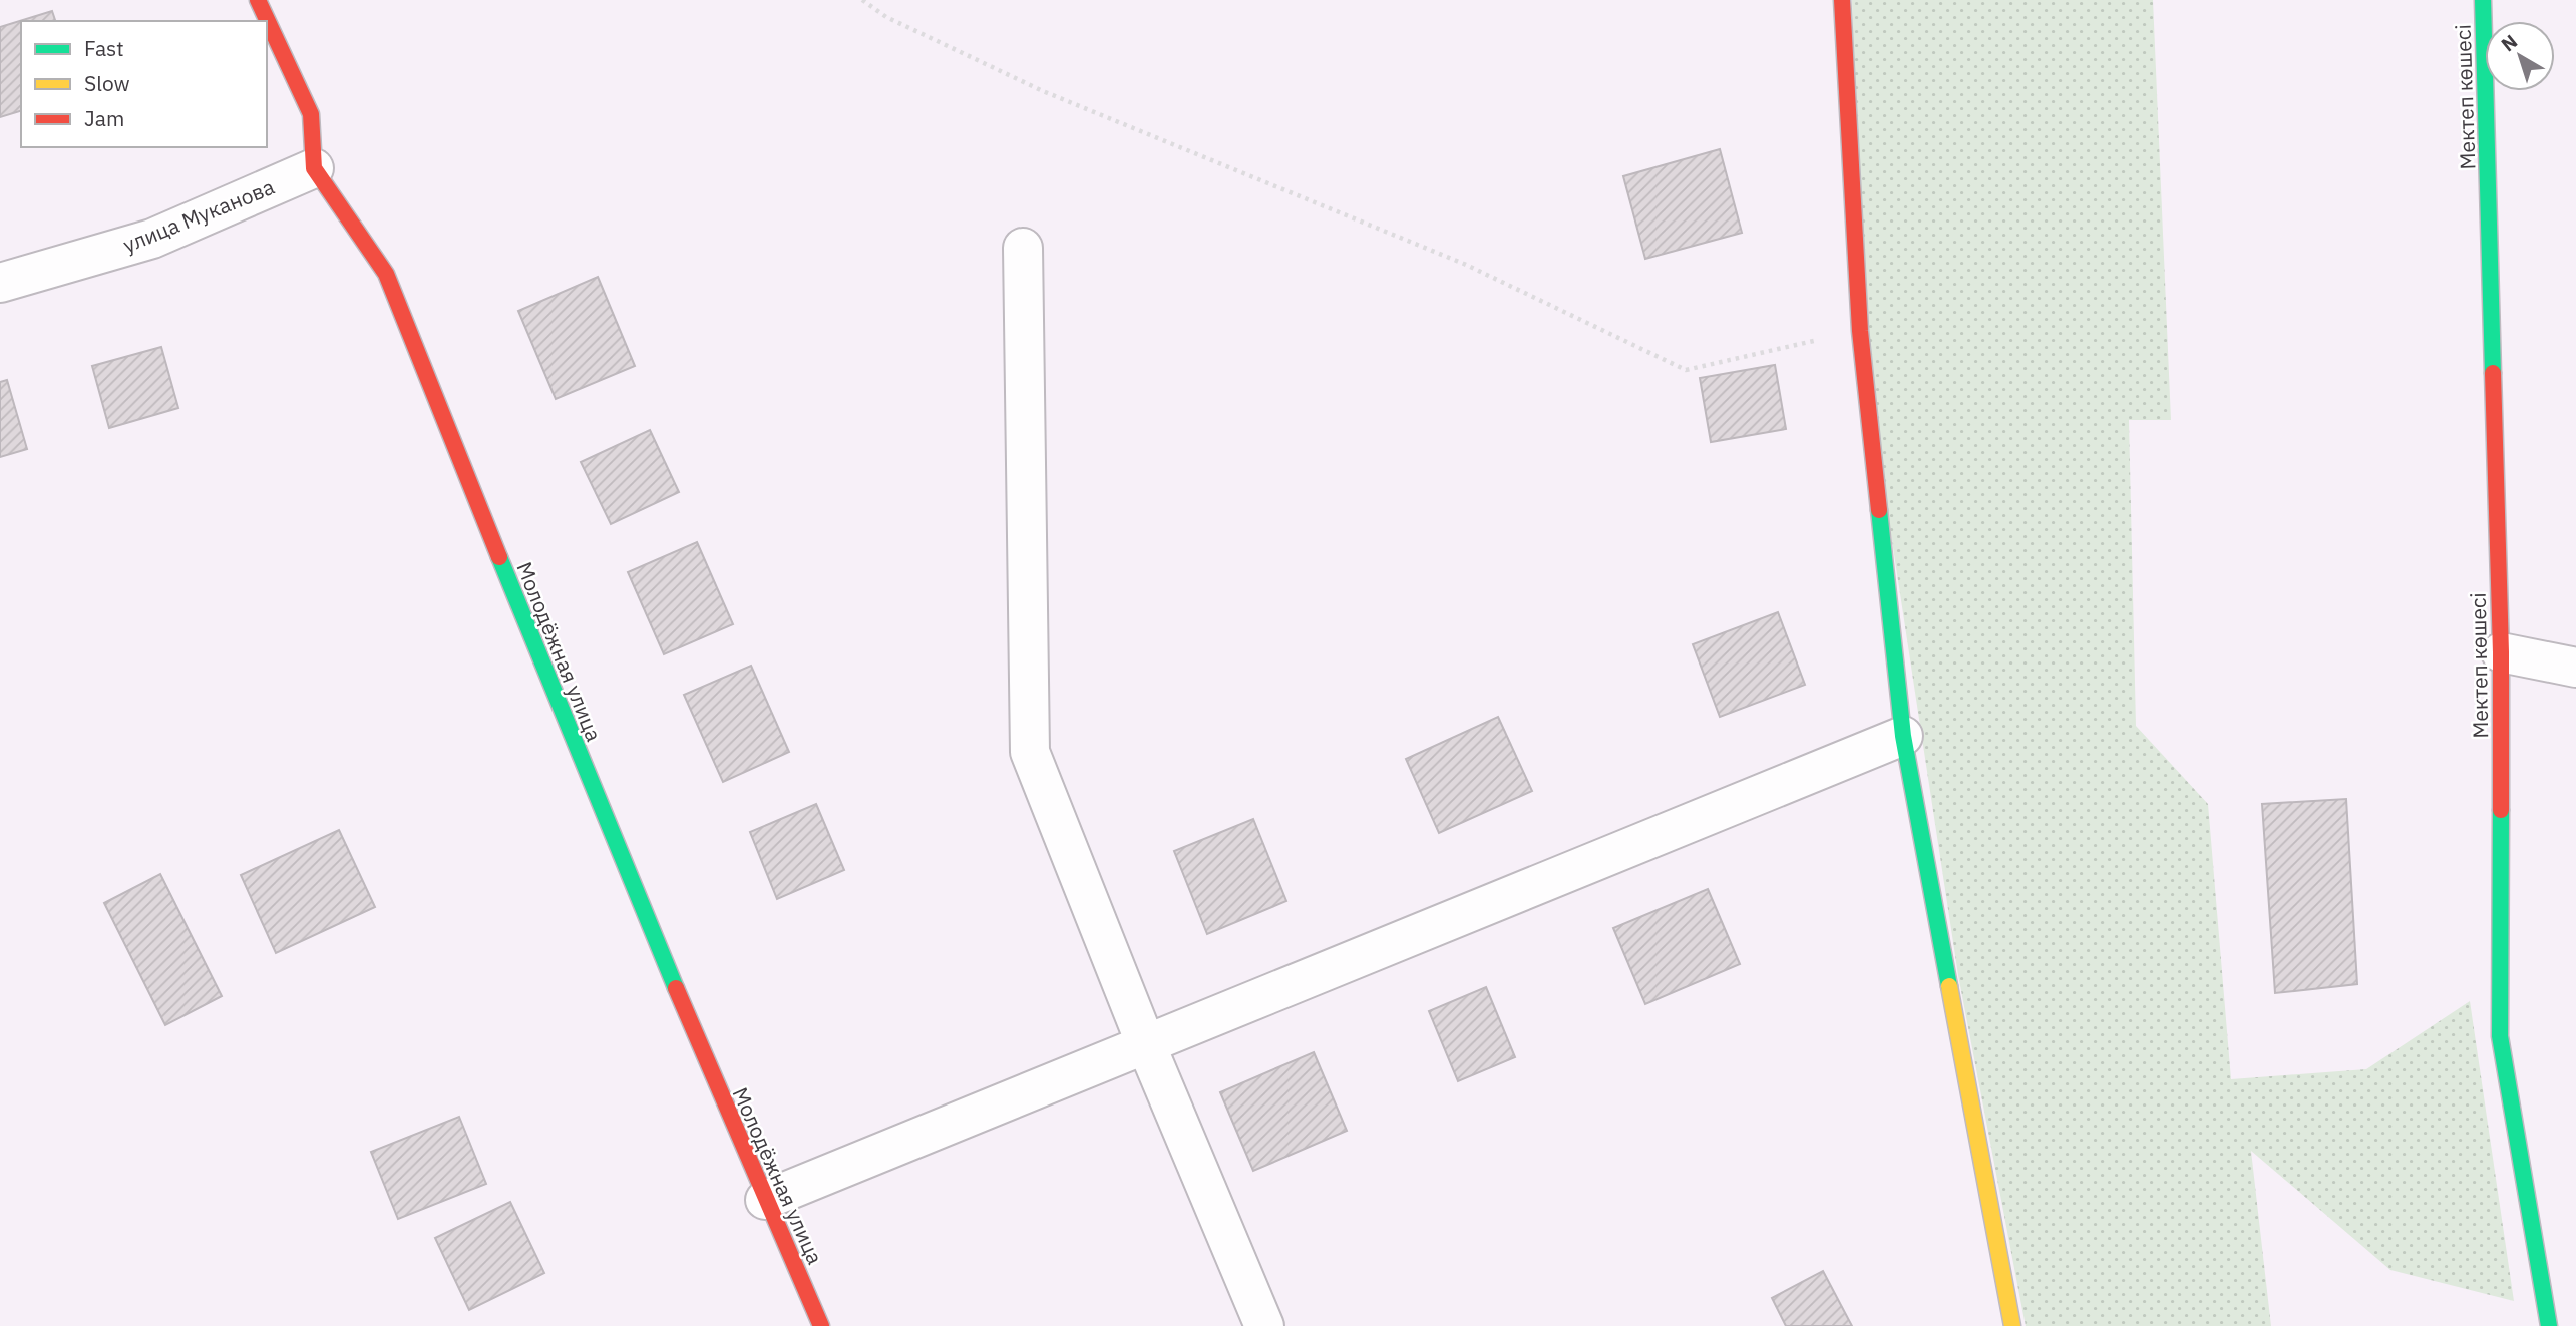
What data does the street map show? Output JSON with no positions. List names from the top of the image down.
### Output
{
  "streets": {
    "street": ["Мектеп көшесі", "улица Муканова", "Молодёжная улица"]
  },
  "crossings": [
    ["улица Муканова", "Молодёжная улица"]
  ],
  "legend": ["Fast", "Slow", "Jam"],
  "north": "top left"
}
